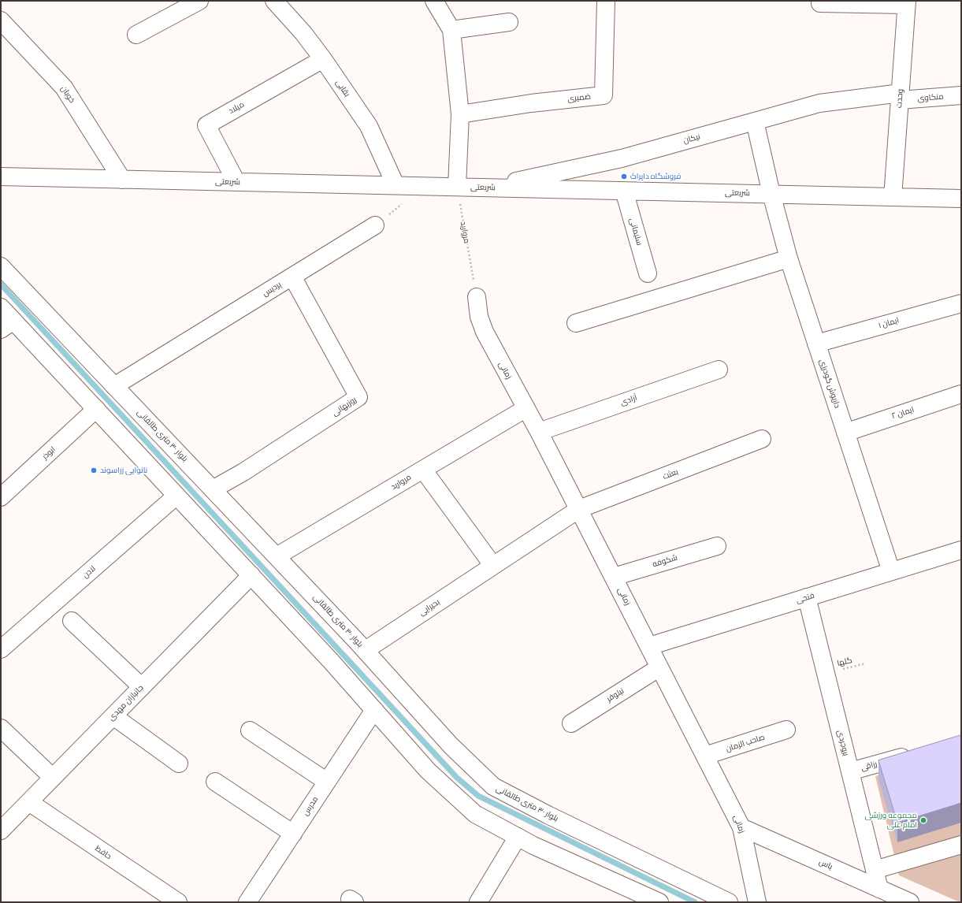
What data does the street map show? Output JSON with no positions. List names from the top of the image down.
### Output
{
  "streets": {
    "street": [
      "بقایی",
      "خوبان",
      "ضمیری",
      "منکاوی",
      "وحدت",
      "میلاد",
      "نیکان",
      "شریعتی",
      "سلیمانی",
      "مروارید",
      "پردیس",
      "ایمان ۱",
      "زمانی",
      "داریوش گودرزی",
      "آزادی",
      "روزبهانی",
      "ایمان ۲",
      "بلوار ۳۰ متری طالقانی",
      "ابوذر",
      "بعثت",
      "شکوفه",
      "لادن",
      "فتحی",
      "بحیرایی",
      "نیلوفر",
      "جانبازان مهدی",
      "صاحب الزمان",
      "بروجردی",
      "رزاقی",
      "مدرس",
      "حافظ",
      "یاس"
    ],
    "path": ["گلها"]
  },
  "crossings": [
    ["بقایی", "میلاد"],
    ["بقایی", "شریعتی"],
    ["خوبان", "شریعتی"],
    ["منکاوی", "وحدت"],
    ["منکاوی", "نیکان"],
    ["وحدت", "نیکان"],
    ["وحدت", "شریعتی"],
    ["میلاد", "شریعتی"],
    ["نیکان", "شریعتی"],
    ["نیکان", "داریوش گودرزی"],
    ["شریعتی", "سلیمانی"],
    ["شریعتی", "مروارید"],
    ["شریعتی", "داریوش گودرزی"],
    ["مروارید", "زمانی"],
    ["مروارید", "بلوار ۳۰ متری طالقانی"],
    ["پردیس", "روزبهانی"],
    ["پردیس", "بلوار ۳۰ متری طالقانی"],
    ["ایمان ۱", "داریوش گودرزی"],
    ["زمانی", "آزادی"],
    ["زمانی", "بعثت"],
    ["زمانی", "شکوفه"],
    ["زمانی", "فتحی"],
    ["زمانی", "بحیرایی"],
    ["زمانی", "نیلوفر"],
    ["زمانی", "صاحب الزمان"],
    ["زمانی", "یاس"],
    ["داریوش گودرزی", "ایمان ۲"],
    ["داریوش گودرزی", "فتحی"],
    ["روزبهانی", "بلوار ۳۰ متری طالقانی"],
    ["بلوار ۳۰ متری طالقانی", "بحیرایی"],
    ["بعثت", "بحیرایی"],
    ["فتحی", "بروجردی"],
    ["گلها", "بروجردی"],
    ["جانبازان مهدی", "حافظ"],
    ["بروجردی", "رزاقی"],
    ["بروجردی", "یاس"]
  ],
  "places": ["فروشگاه دایراک", "نانوایی زراسوند", "مجموعه ورزشی امام علی"]
}
